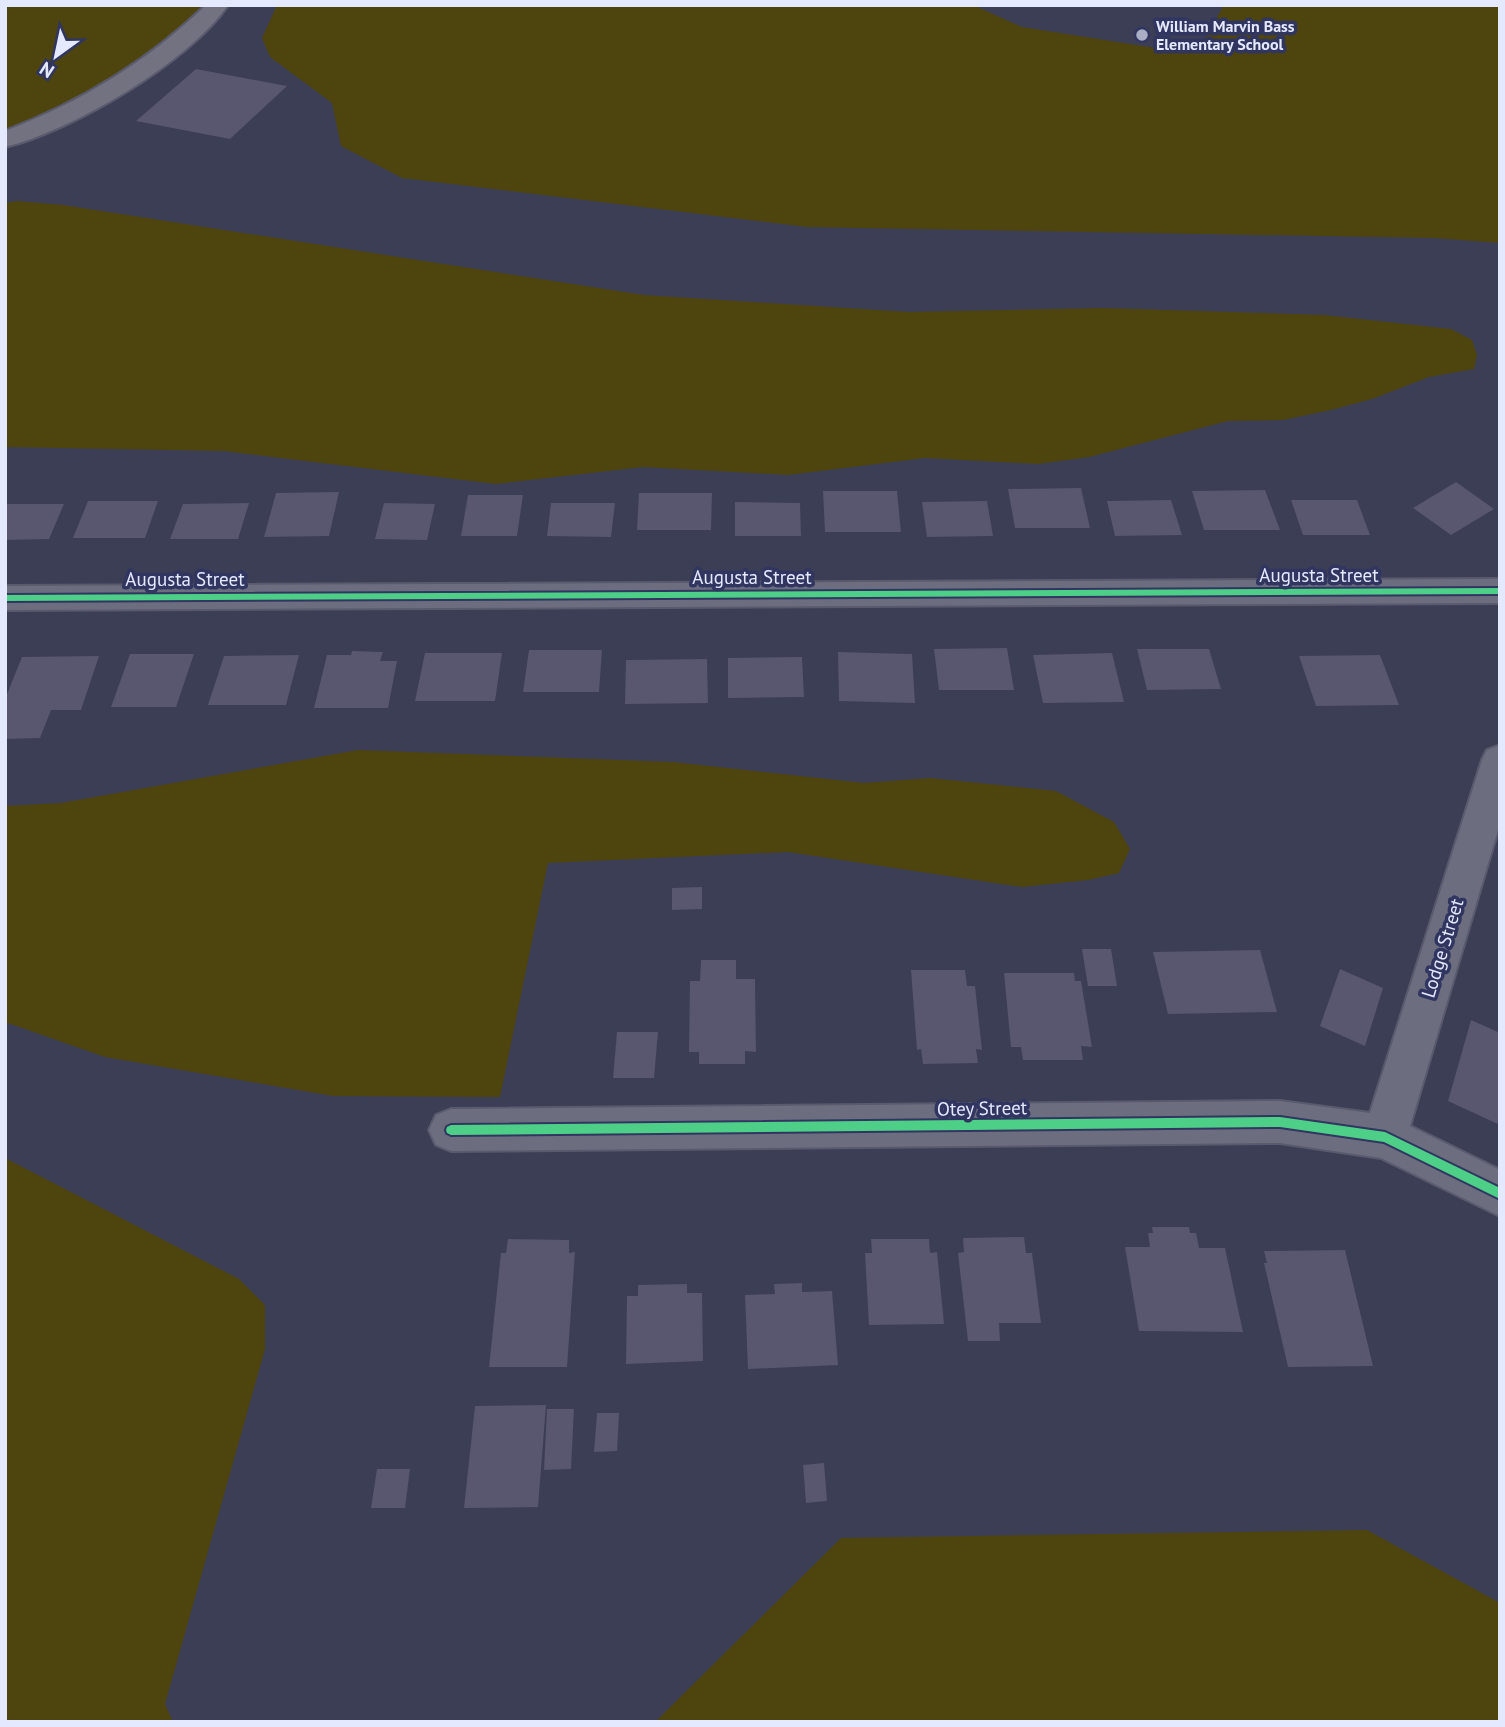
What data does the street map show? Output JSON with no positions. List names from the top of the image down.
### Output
{
  "streets": {
    "street": ["Augusta Street", "Lodge Street", "Otey Street"]
  },
  "crossings": [
    ["Lodge Street", "Otey Street"]
  ],
  "places": ["William Marvin Bass Elementary School"],
  "north": "bottom left"
}
